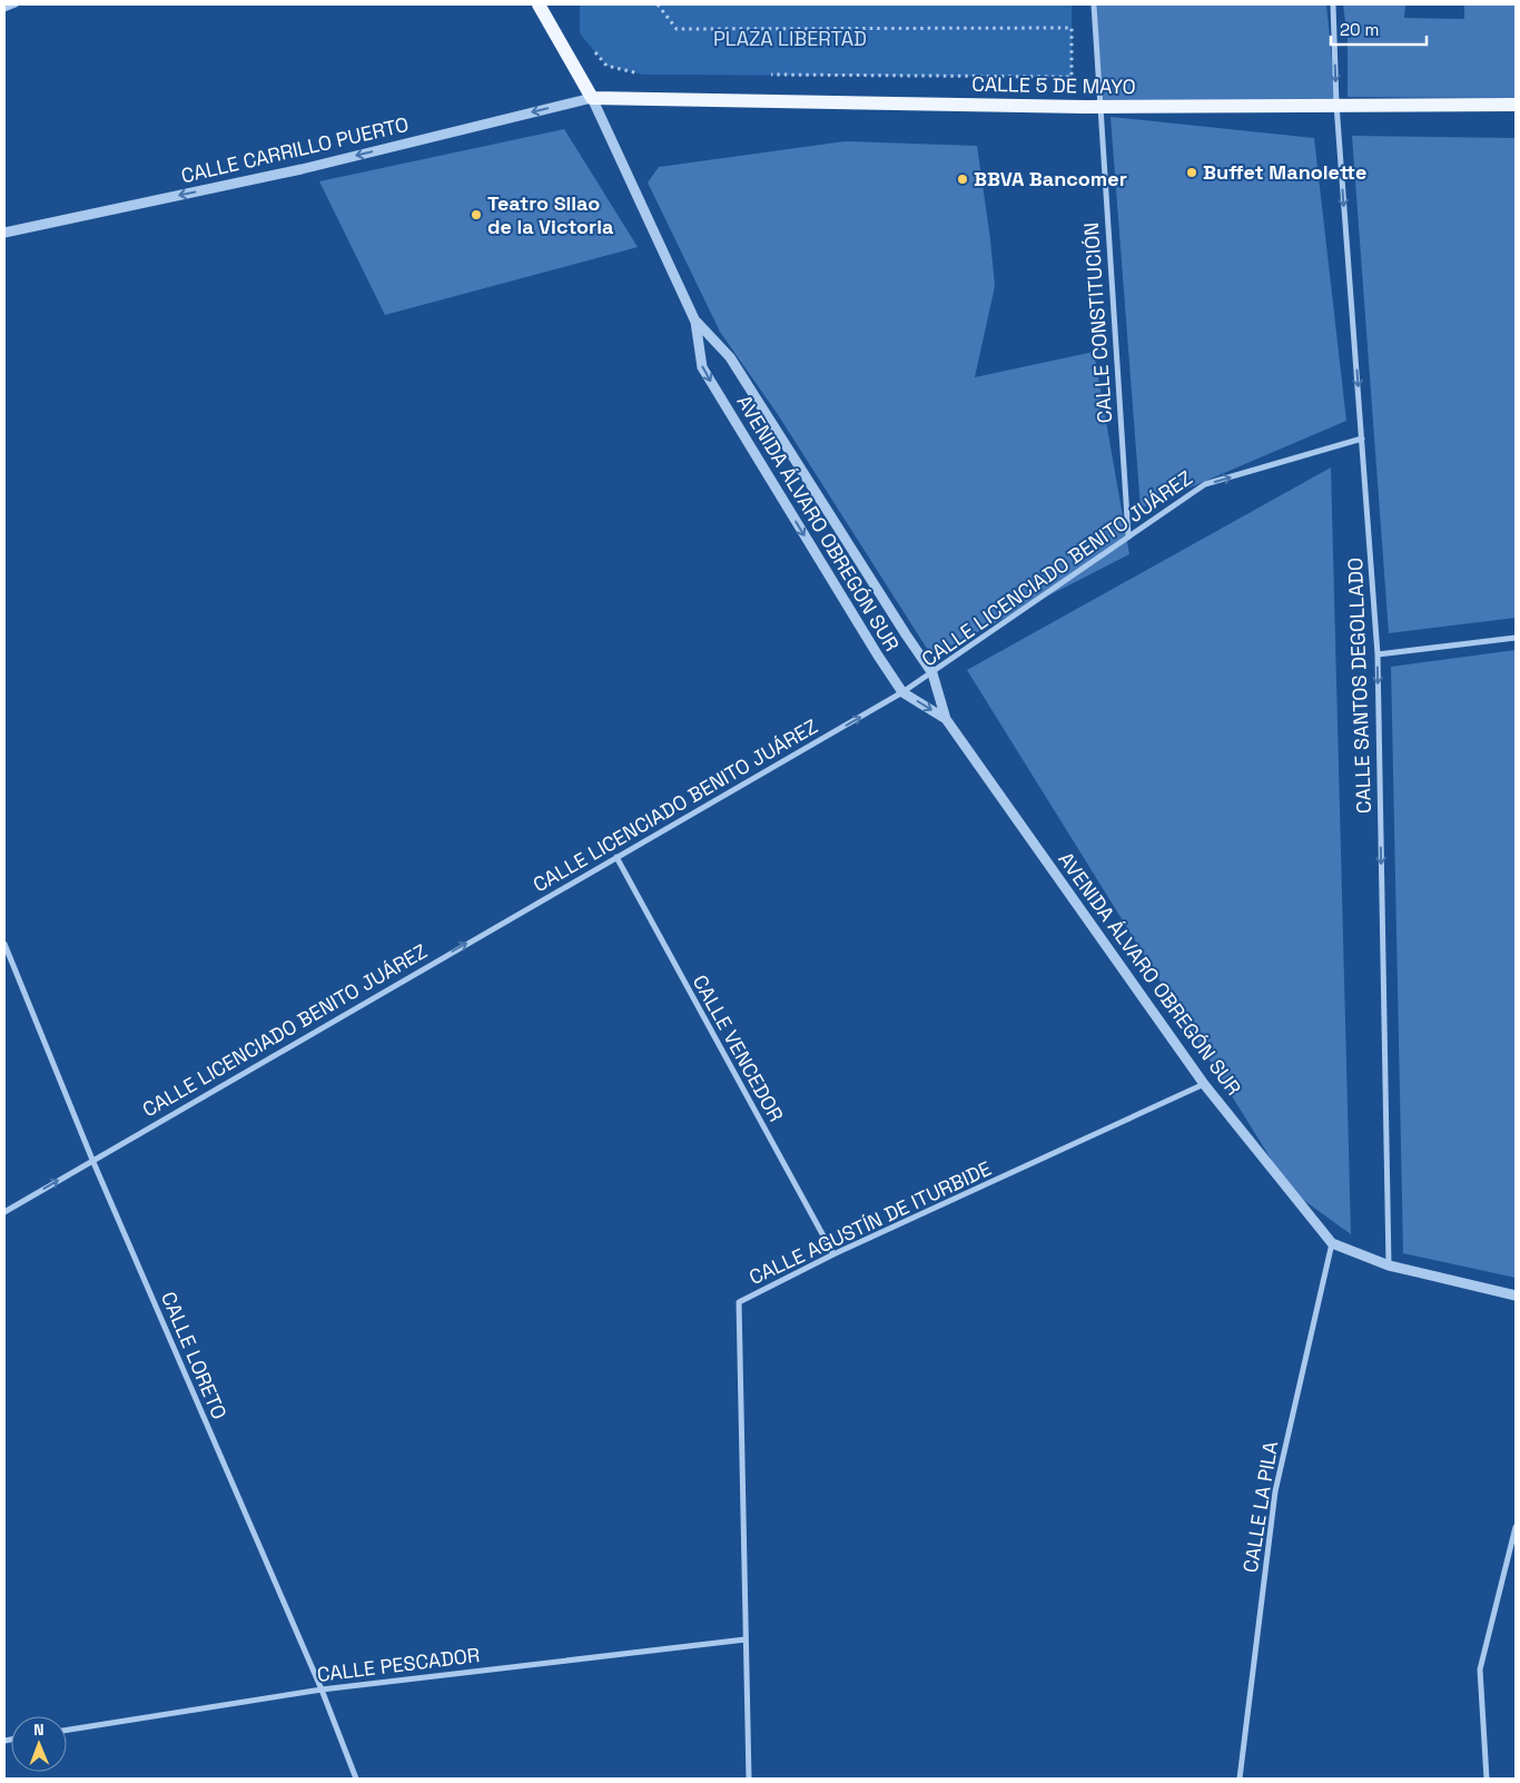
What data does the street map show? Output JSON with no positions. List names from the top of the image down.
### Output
{
  "streets": {
    "main road": ["CALLE 5 DE MAYO"],
    "street": [
      "CALLE CARRILLO PUERTO",
      "CALLE CONSTITUCIÓN",
      "AVENIDA ÁLVARO OBREGÓN SUR",
      "CALLE LICENCIADO BENITO JUÁREZ",
      "CALLE SANTOS DEGOLLADO",
      "CALLE VENCEDOR",
      "CALLE AGUSTÍN DE ITURBIDE",
      "CALLE LORETO",
      "CALLE LA PILA",
      "CALLE PESCADOR"
    ]
  },
  "crossings": [
    ["CALLE 5 DE MAYO", "CALLE CARRILLO PUERTO"],
    ["CALLE 5 DE MAYO", "CALLE CONSTITUCIÓN"],
    ["CALLE 5 DE MAYO", "AVENIDA ÁLVARO OBREGÓN SUR"],
    ["CALLE 5 DE MAYO", "CALLE SANTOS DEGOLLADO"],
    ["CALLE CARRILLO PUERTO", "AVENIDA ÁLVARO OBREGÓN SUR"],
    ["CALLE CONSTITUCIÓN", "CALLE LICENCIADO BENITO JUÁREZ"],
    ["AVENIDA ÁLVARO OBREGÓN SUR", "CALLE LICENCIADO BENITO JUÁREZ"],
    ["AVENIDA ÁLVARO OBREGÓN SUR", "CALLE AGUSTÍN DE ITURBIDE"],
    ["AVENIDA ÁLVARO OBREGÓN SUR", "CALLE LA PILA"],
    ["CALLE LICENCIADO BENITO JUÁREZ", "CALLE SANTOS DEGOLLADO"],
    ["CALLE LICENCIADO BENITO JUÁREZ", "CALLE VENCEDOR"],
    ["CALLE LICENCIADO BENITO JUÁREZ", "CALLE LORETO"],
    ["CALLE VENCEDOR", "CALLE AGUSTÍN DE ITURBIDE"],
    ["CALLE AGUSTÍN DE ITURBIDE", "CALLE PESCADOR"],
    ["CALLE LORETO", "CALLE PESCADOR"]
  ],
  "one_way": ["CALLE CARRILLO PUERTO", "CALLE LICENCIADO BENITO JUÁREZ", "CALLE SANTOS DEGOLLADO"],
  "parks": ["PLAZA LIBERTAD"],
  "places": ["Buffet Manolette", "BBVA Bancomer", "Teatro Silao de la Victoria"],
  "scale_bar": "20 m",
  "north": "top"
}
